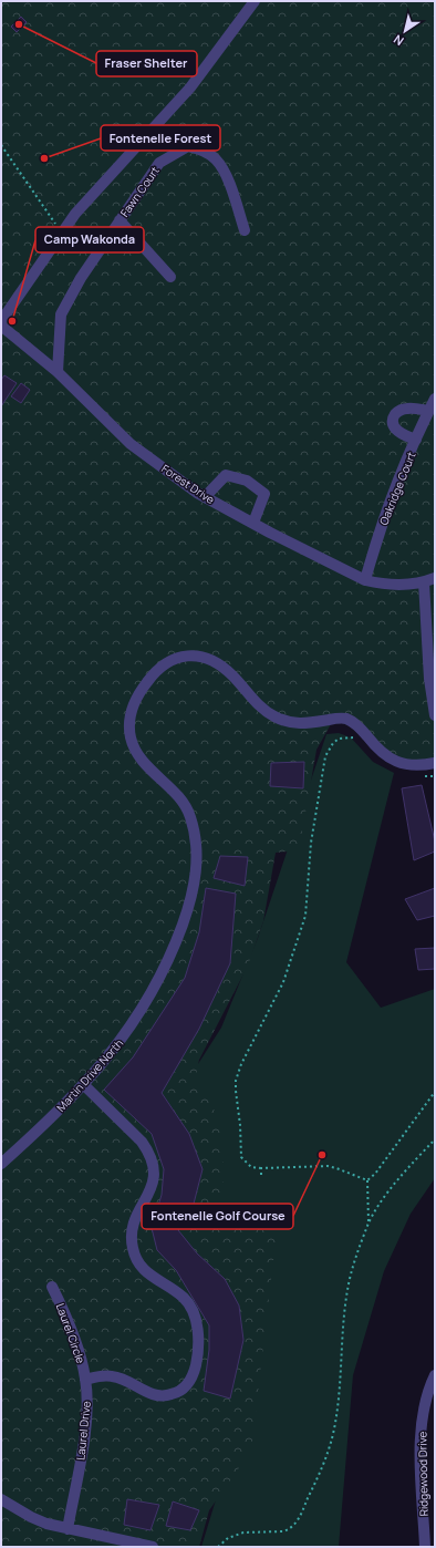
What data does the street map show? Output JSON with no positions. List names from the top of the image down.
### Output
{
  "streets": {
    "street": [
      "Fawn Court",
      "Forest Drive",
      "Oakridge Court",
      "Martin Drive North",
      "Laurel Circle",
      "Laurel Drive",
      "Ridgewood Drive"
    ]
  },
  "crossings": [
    ["Fawn Court", "Forest Drive"],
    ["Forest Drive", "Oakridge Court"],
    ["Laurel Circle", "Laurel Drive"]
  ],
  "places": [
    "Fraser Shelter",
    "Fontenelle Forest",
    "Camp Wakonda",
    "Fontenelle Golf Course"
  ],
  "north": "bottom left"
}
